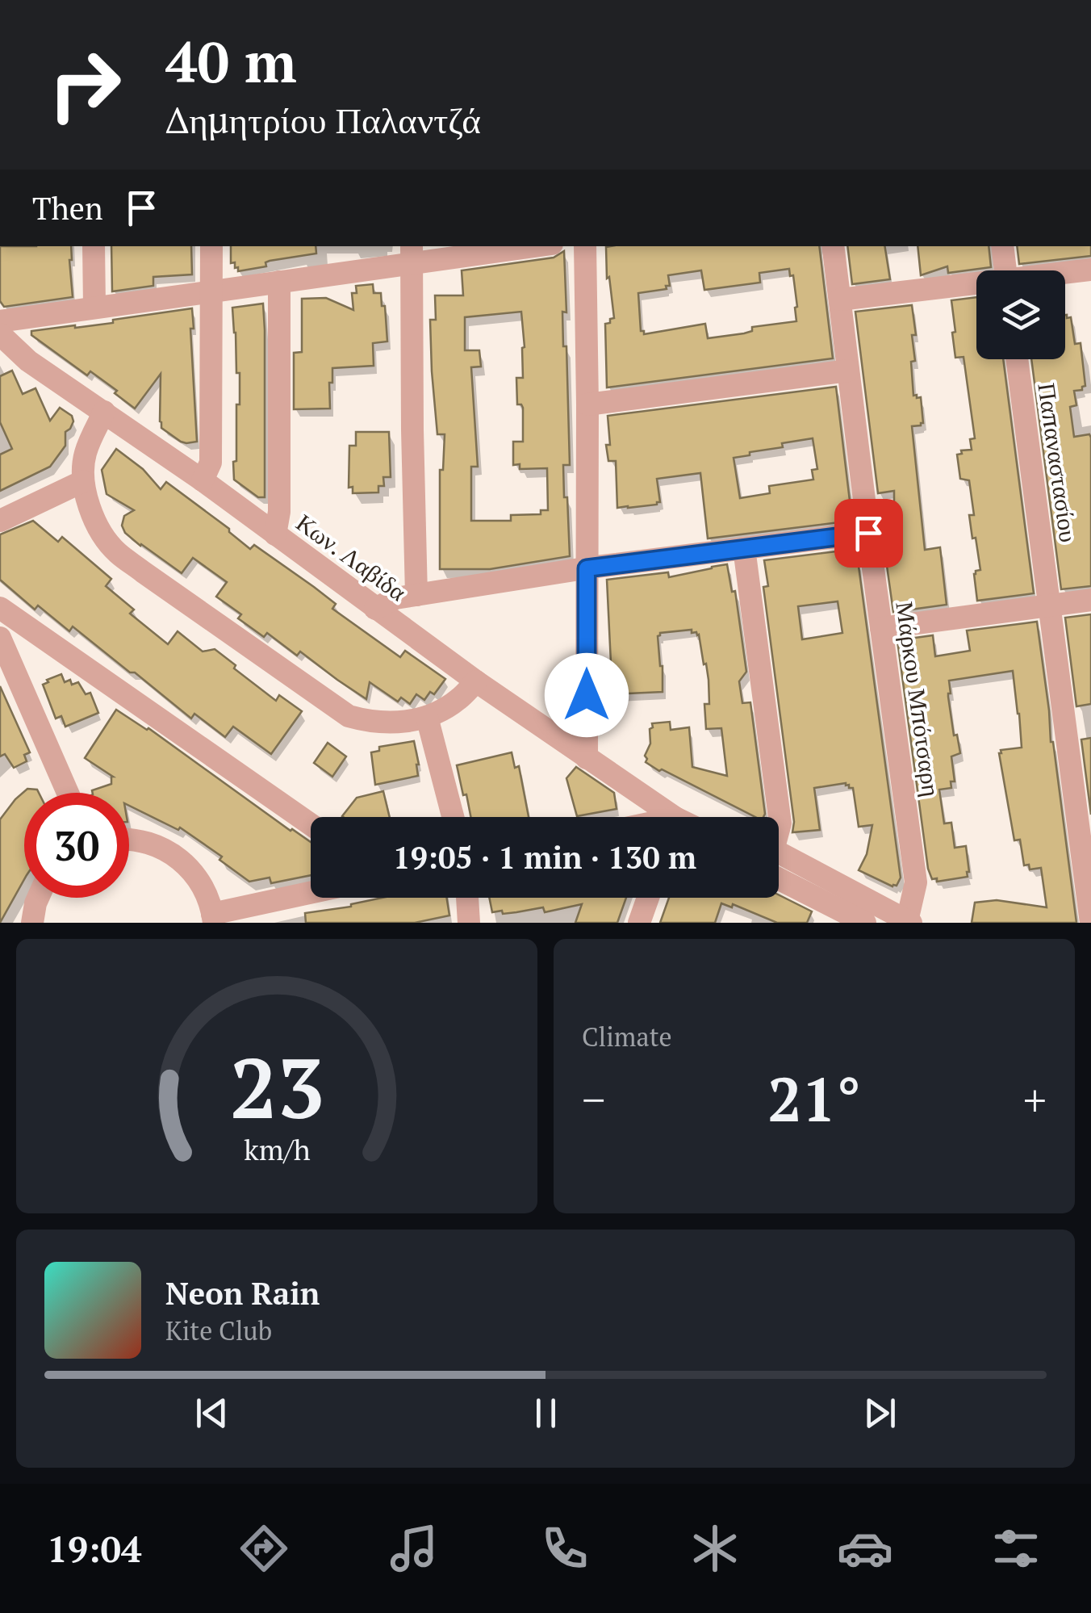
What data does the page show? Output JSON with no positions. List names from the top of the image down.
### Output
{
  "streets": {
    "street": ["Παπαναστασίου", "Κων. Λαβίδα", "Μάρκου Μπότσαρη"]
  },
  "page": {
    "turn": ["40 m", "Δημητρίου Παλαντζά"],
    "then": "Then",
    "limit": "30",
    "trip": "19:05 · 1 min · 130 m",
    "tile": "Climate",
    "heat": ["−", "21°", "+"],
    "song": ["Neon Rain", "Kite Club"],
    "tabs": "19:04",
    "gauge": ["23", "km/h"]
  }
}
